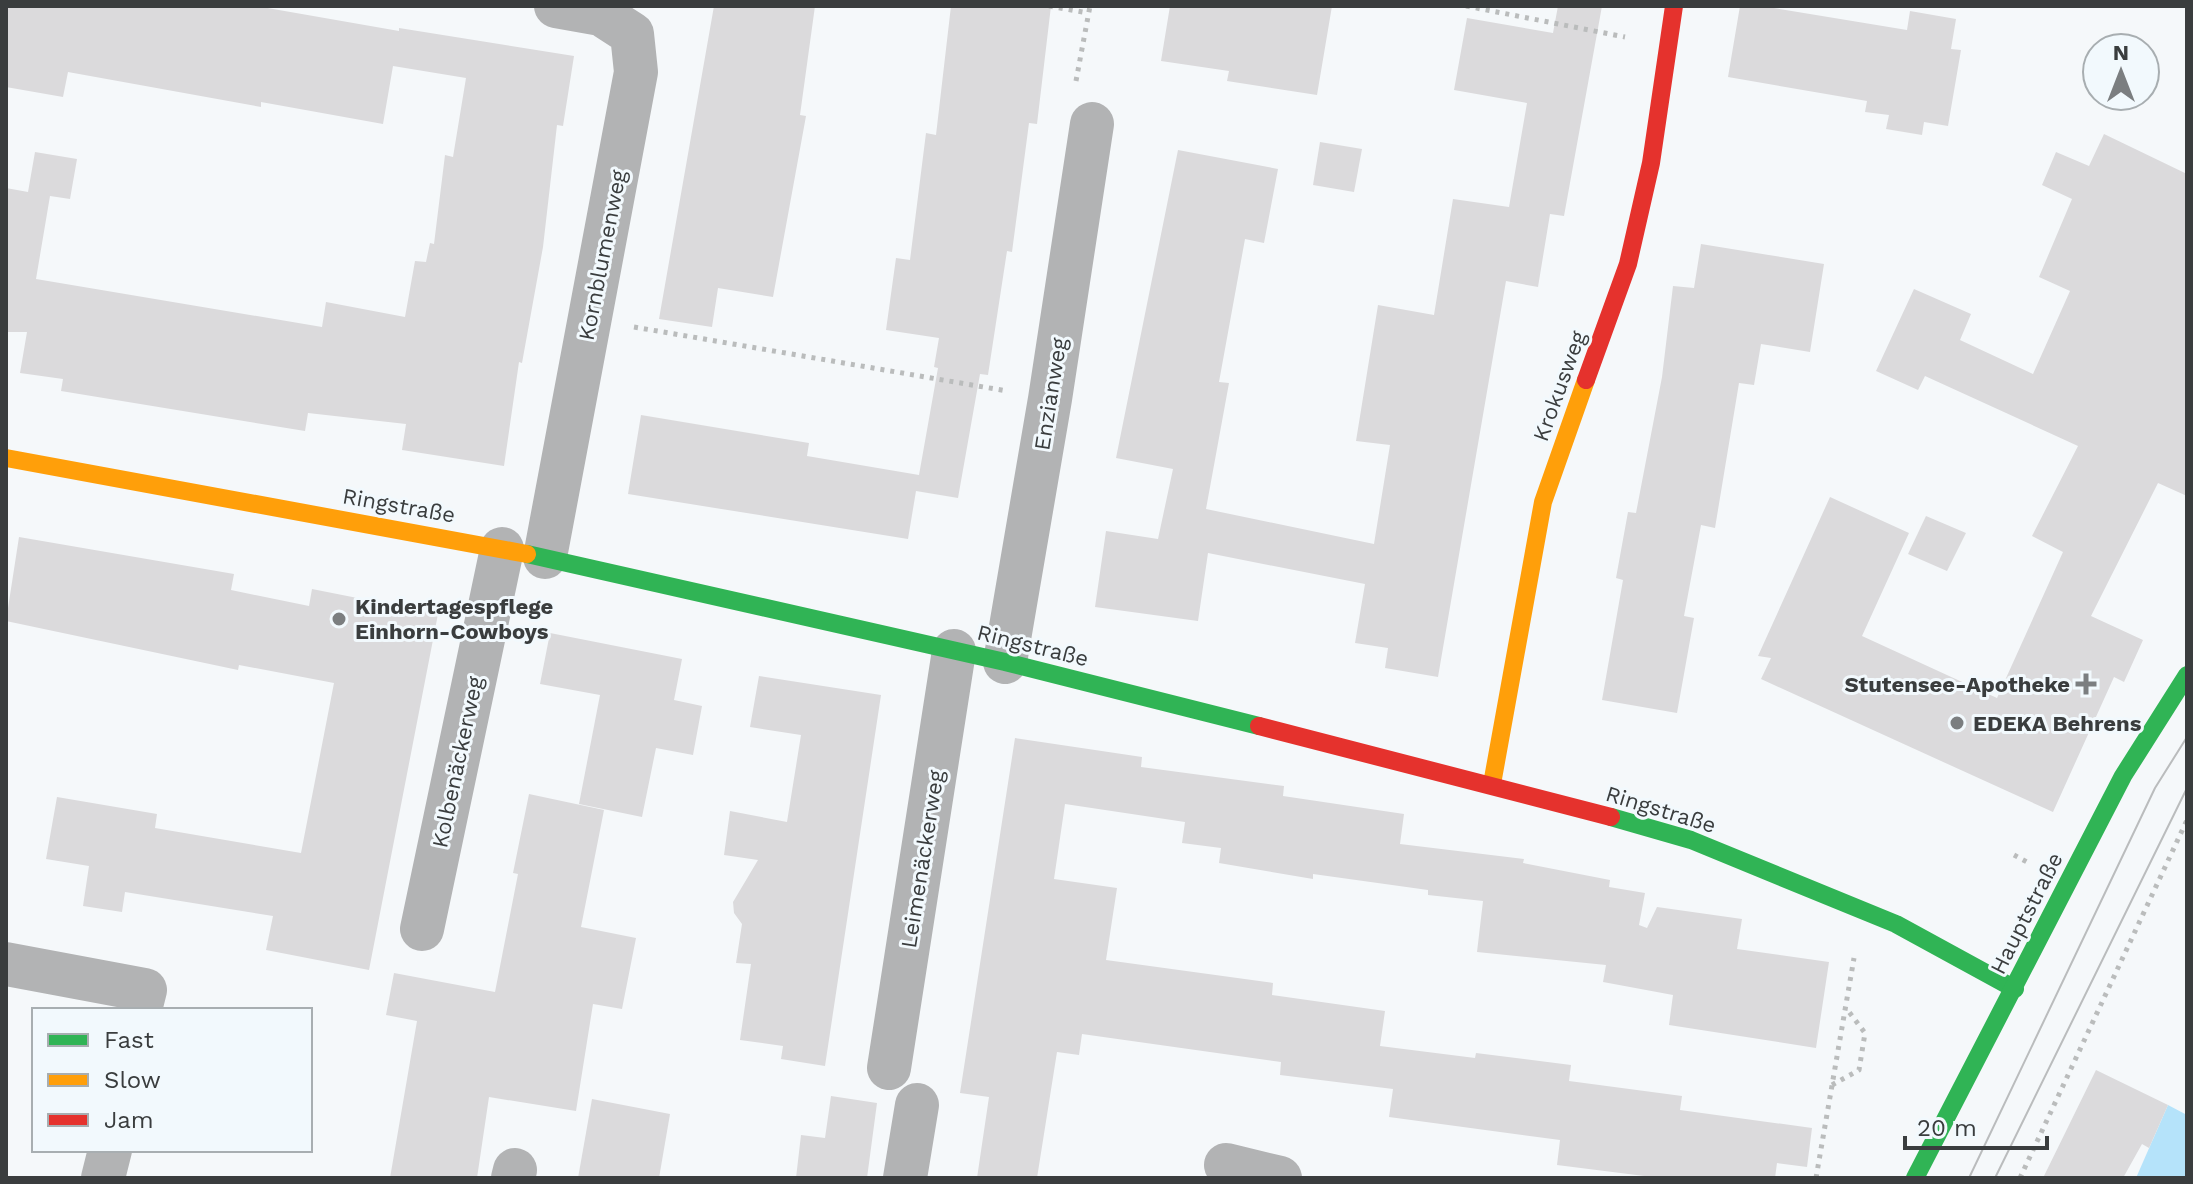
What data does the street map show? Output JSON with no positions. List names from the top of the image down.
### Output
{
  "streets": {
    "street": [
      "Kornblumenweg",
      "Krokusweg",
      "Enzianweg",
      "Ringstraße",
      "Kolbenäckerweg",
      "Leimenäckerweg",
      "Hauptstraße"
    ]
  },
  "crossings": [
    ["Kornblumenweg", "Ringstraße"],
    ["Krokusweg", "Ringstraße"],
    ["Enzianweg", "Ringstraße"],
    ["Ringstraße", "Kolbenäckerweg"],
    ["Ringstraße", "Leimenäckerweg"],
    ["Ringstraße", "Hauptstraße"]
  ],
  "places": {
    "other": ["Kindertagespflege Einhorn-Cowboys", "EDEKA Behrens"],
    "health": ["Stutensee-Apotheke"]
  },
  "legend": ["Fast", "Slow", "Jam"],
  "scale_bar": "20 m",
  "north": "top"
}
